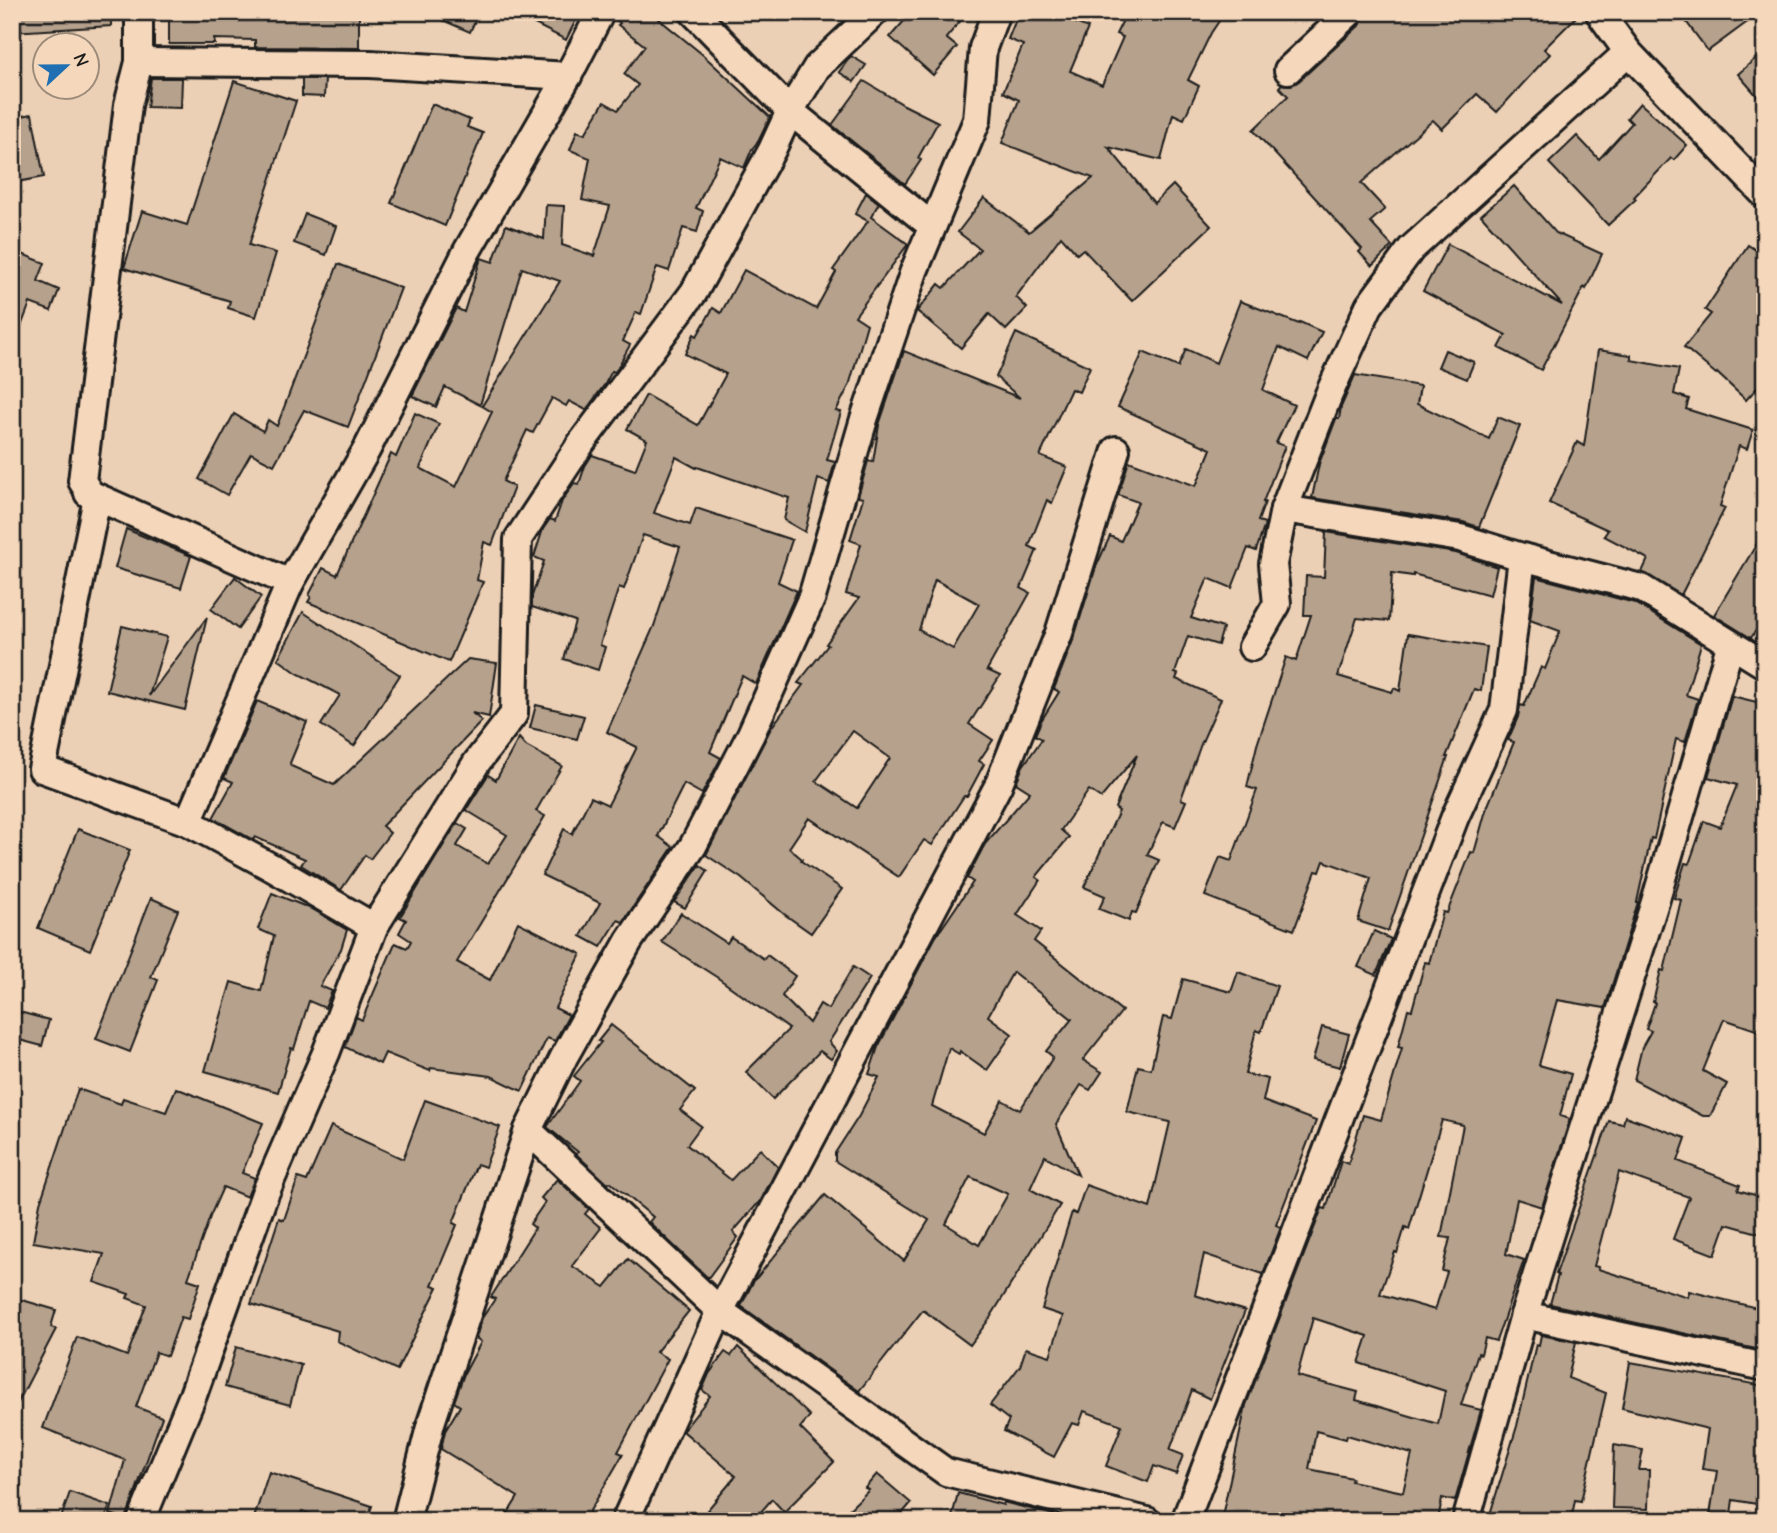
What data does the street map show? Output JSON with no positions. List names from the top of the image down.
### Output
{
  "north": "right"
}
